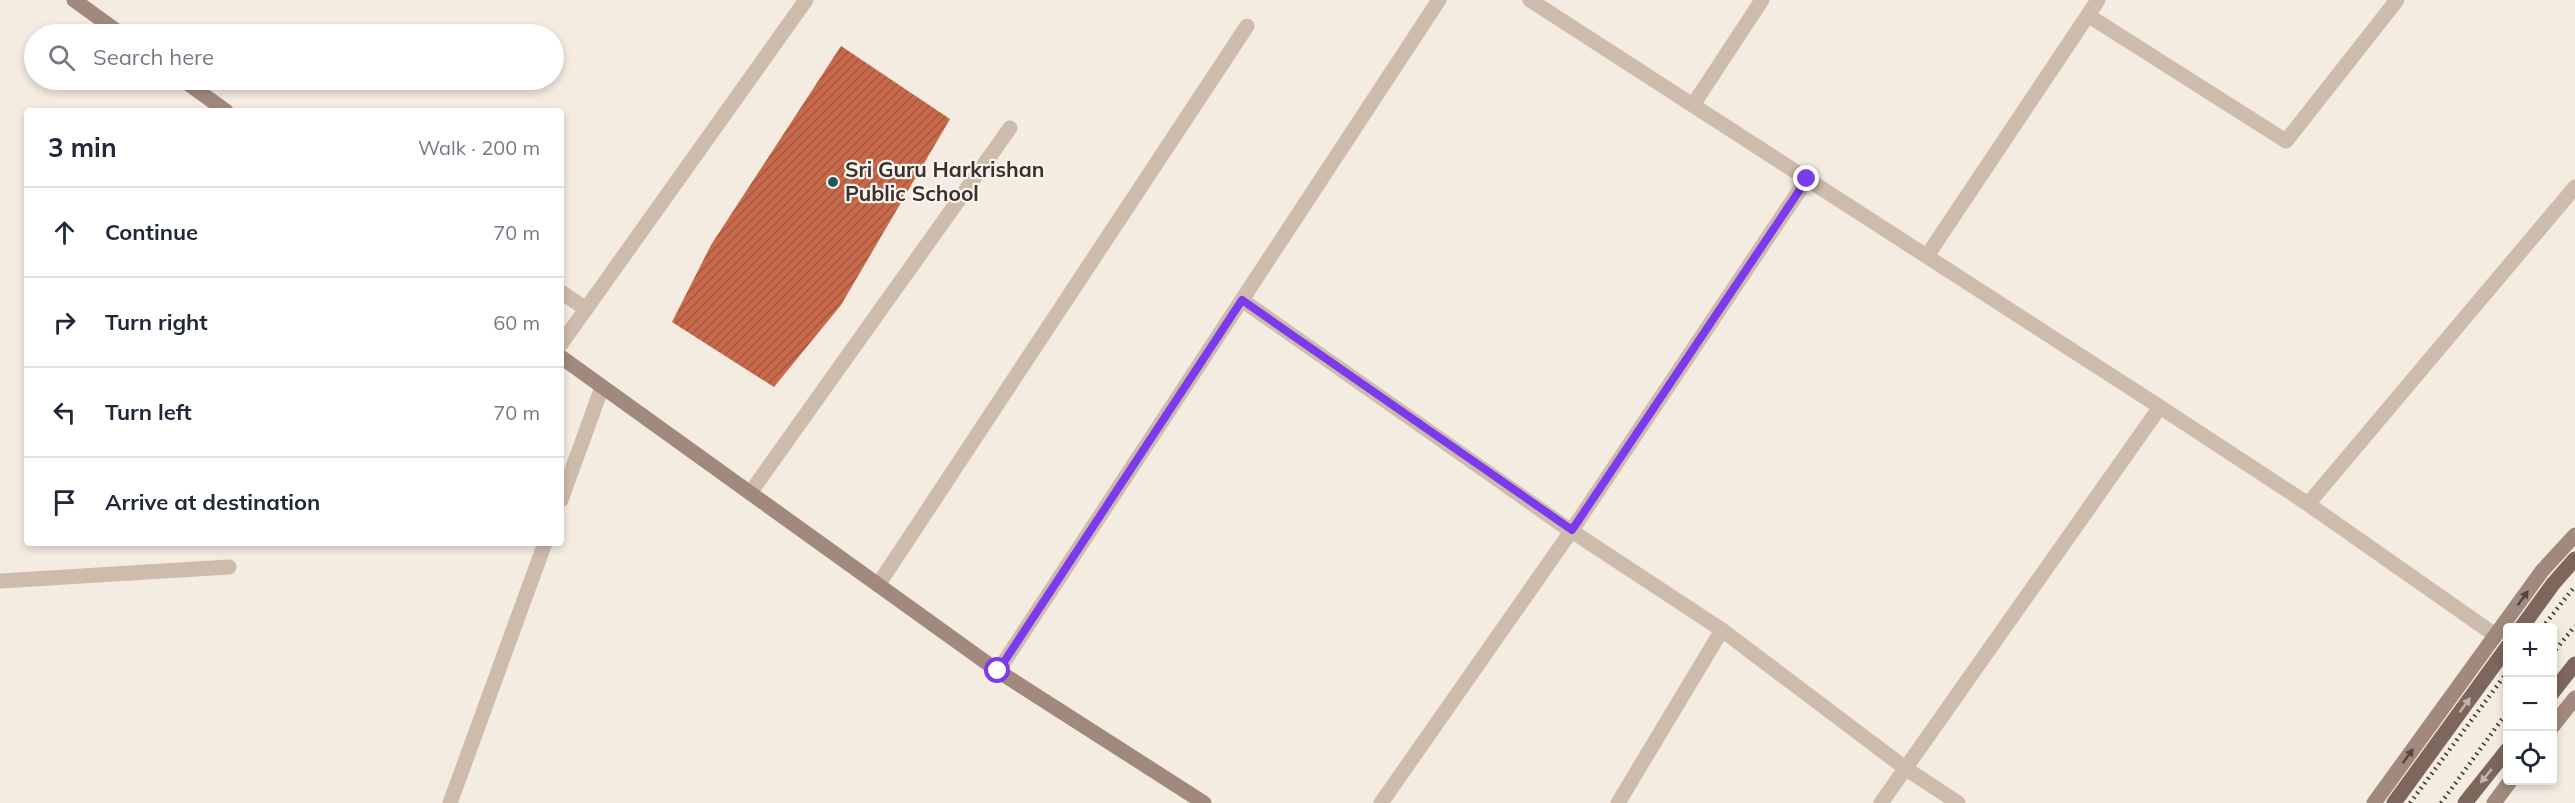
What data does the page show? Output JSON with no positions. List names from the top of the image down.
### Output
{
  "places": ["Sri Guru Harkrishan Public School"],
  "page": {
    "search": "Search here",
    "heading": ["3 min", "Walk · 200 m"],
    "list": [
      ["Continue", "70 m"],
      ["Turn right", "60 m"],
      ["Turn left", "70 m"],
      "Arrive at destination"
    ],
    "map_buttons": ["+", "−"]
  }
}
